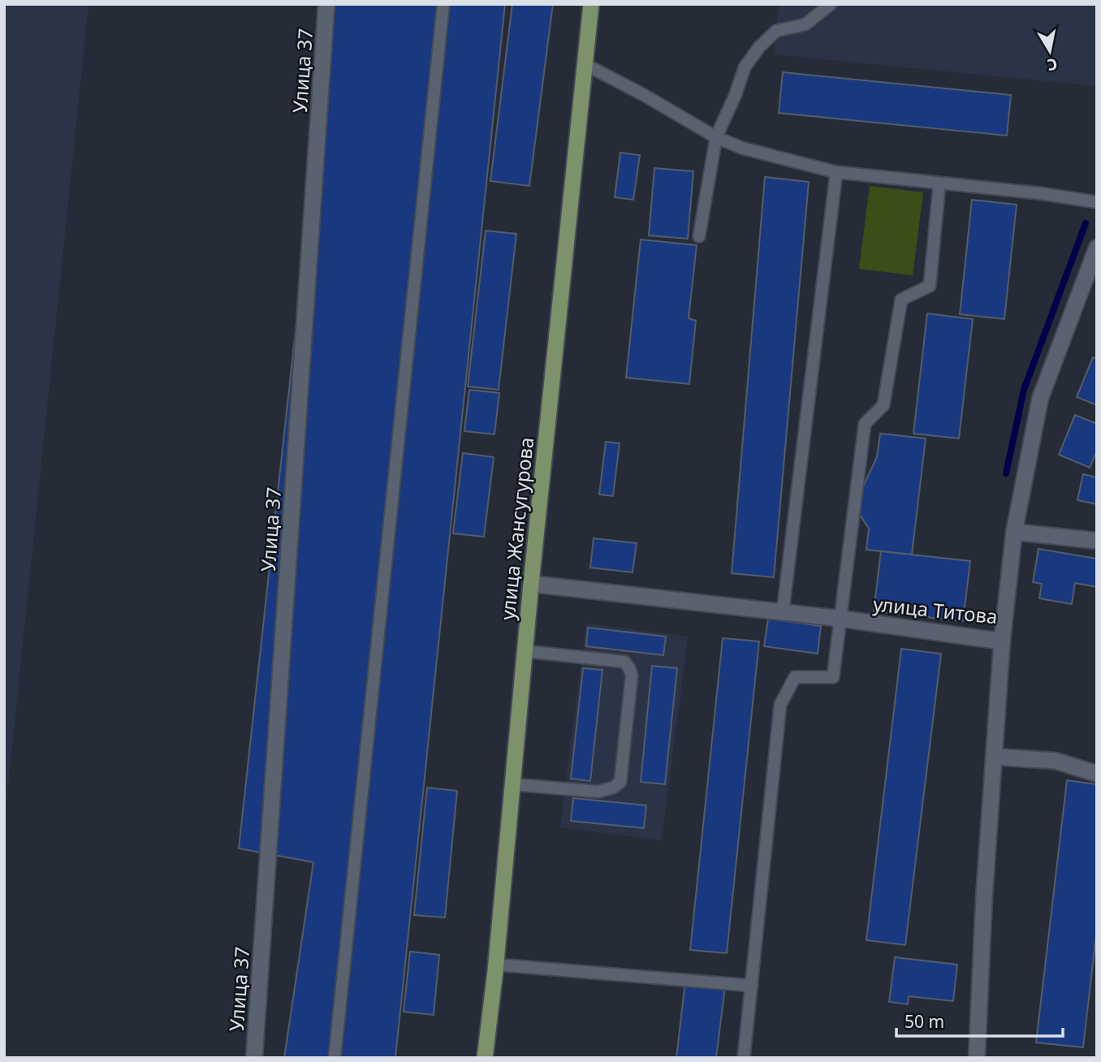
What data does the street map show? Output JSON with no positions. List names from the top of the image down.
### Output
{
  "streets": {
    "main road": ["улица Жансугурова"],
    "street": ["Улица 37", "улица Титова"]
  },
  "crossings": [
    ["улица Жансугурова", "улица Титова"]
  ],
  "scale_bar": "50 m",
  "north": "bottom"
}
